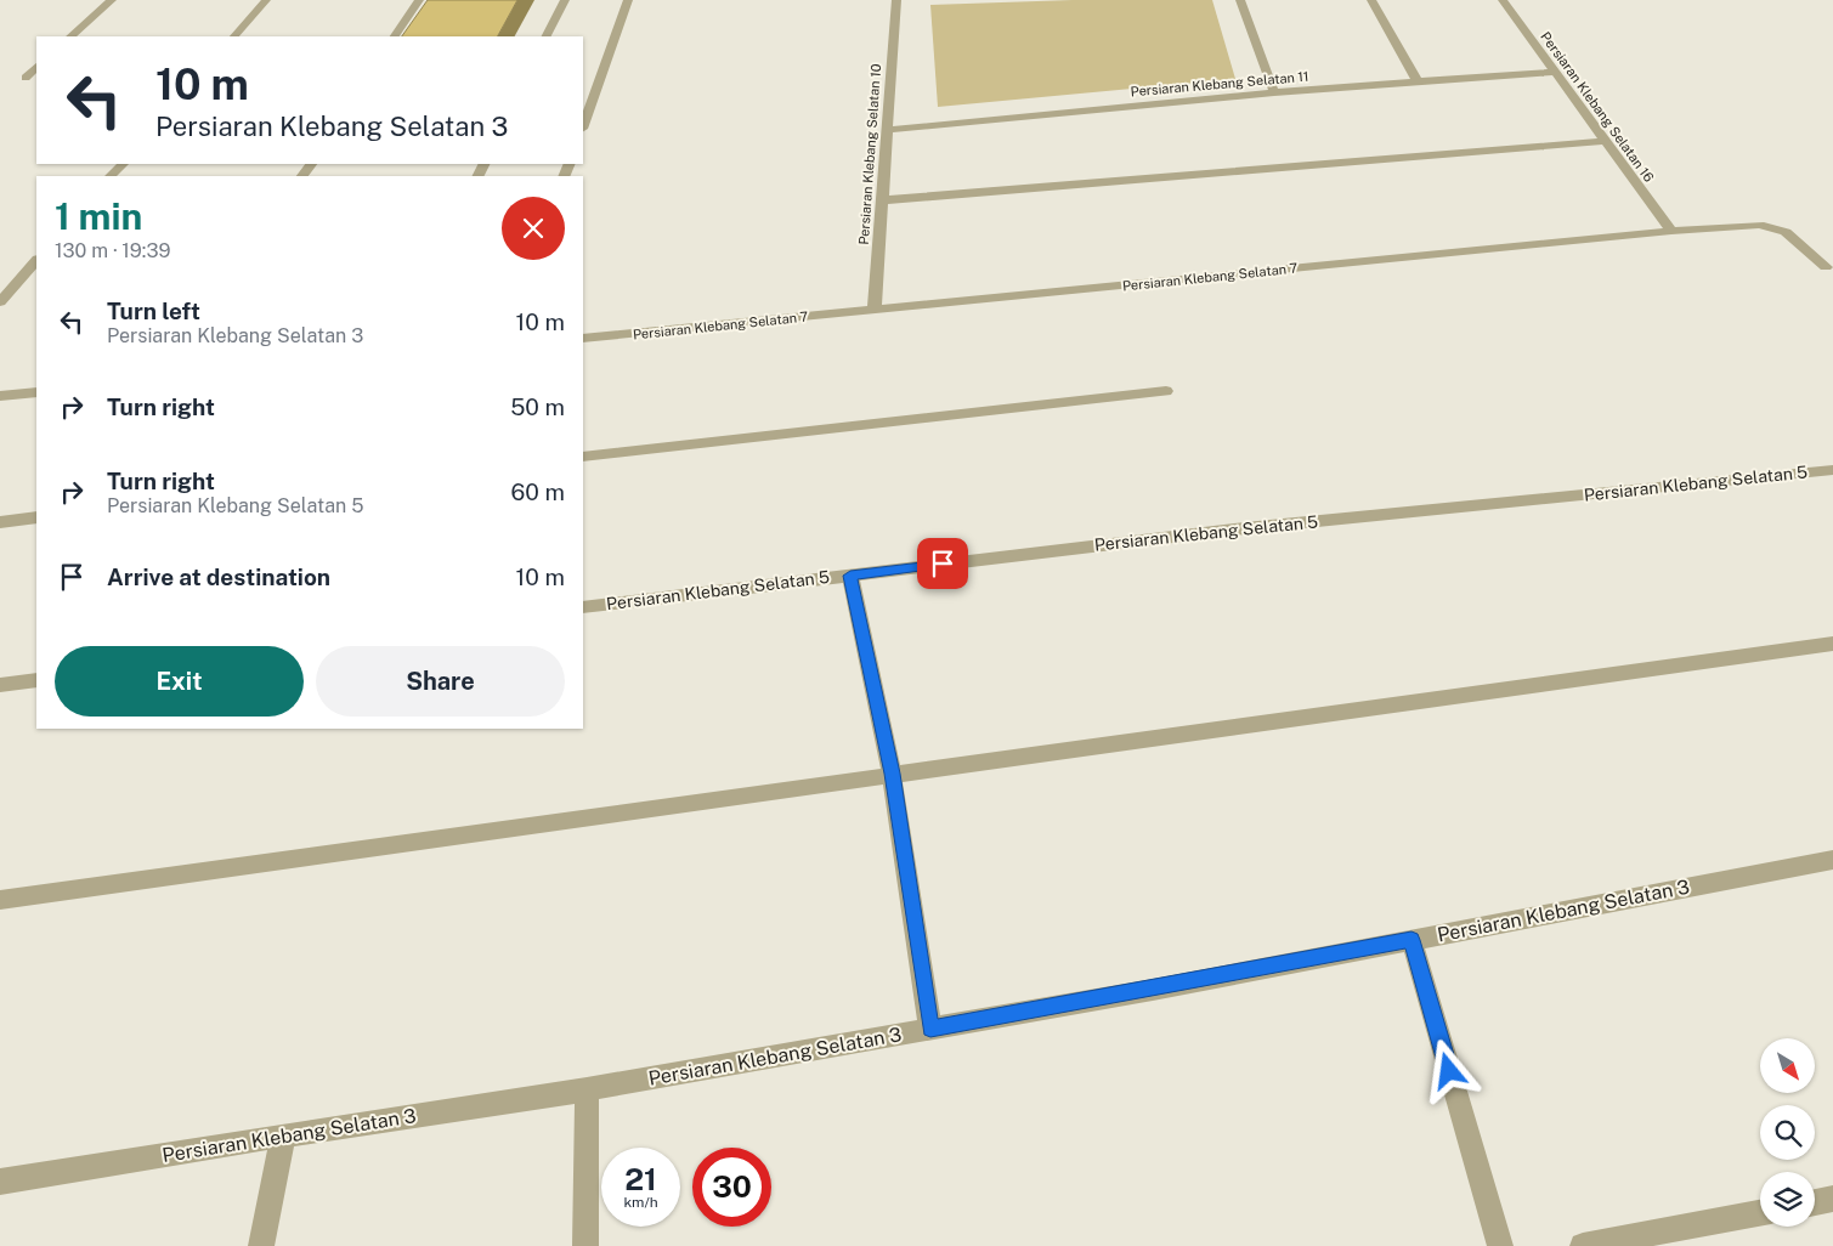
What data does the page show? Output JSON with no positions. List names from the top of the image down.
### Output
{
  "streets": {
    "street": [
      "Persiaran Klebang Selatan 11",
      "Persiaran Klebang Selatan 16",
      "Persiaran Klebang Selatan 10",
      "Persiaran Klebang Selatan 7",
      "Persiaran Klebang Selatan 5",
      "Persiaran Klebang Selatan 3"
    ]
  },
  "crossings": [
    ["Persiaran Klebang Selatan 11", "Persiaran Klebang Selatan 16"],
    ["Persiaran Klebang Selatan 11", "Persiaran Klebang Selatan 10"],
    ["Persiaran Klebang Selatan 16", "Persiaran Klebang Selatan 7"],
    ["Persiaran Klebang Selatan 10", "Persiaran Klebang Selatan 7"]
  ],
  "north": "bottom right",
  "page": {
    "turn": ["10 m", "Persiaran Klebang Selatan 3"],
    "heading": ["1 min", "130 m · 19:39"],
    "list": [
      {
        "name": "Turn left",
        "note": "Persiaran Klebang Selatan 3",
        "value": "10 m"
      },
      {
        "name": "Turn right",
        "value": "50 m"
      },
      {
        "name": "Turn right",
        "note": "Persiaran Klebang Selatan 5",
        "value": "60 m"
      },
      {
        "name": "Arrive at destination",
        "value": "10 m"
      }
    ],
    "buttons": ["Exit", "Share"],
    "speed": "21 km/h",
    "limit": "30"
  }
}
